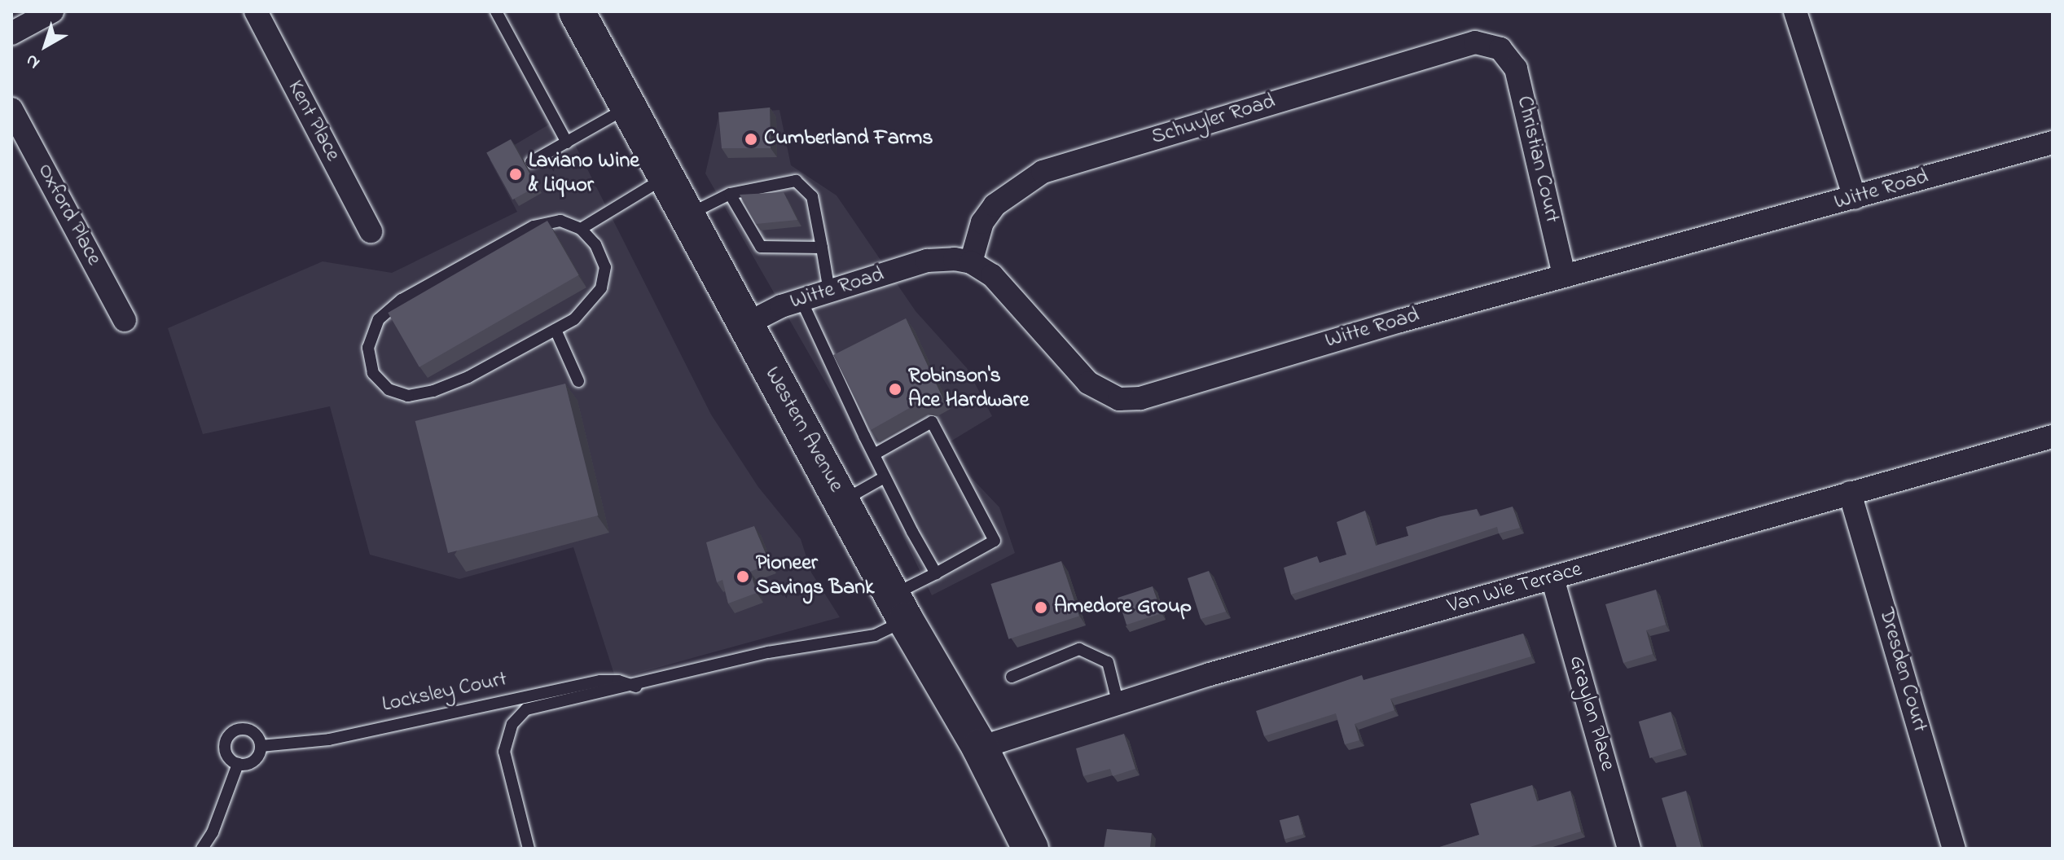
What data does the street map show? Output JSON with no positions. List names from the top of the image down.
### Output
{
  "streets": {
    "main road": ["Western Avenue"],
    "street": [
      "Schuyler Road",
      "Kent Place",
      "Christian Court",
      "Witte Road",
      "Oxford Place",
      "Van Wie Terrace",
      "Dresden Court",
      "Graylon Place"
    ],
    "lane": ["Locksley Court"]
  },
  "crossings": [
    ["Schuyler Road", "Christian Court"],
    ["Schuyler Road", "Witte Road"],
    ["Christian Court", "Witte Road"],
    ["Witte Road", "Western Avenue"],
    ["Western Avenue", "Van Wie Terrace"],
    ["Van Wie Terrace", "Dresden Court"],
    ["Van Wie Terrace", "Graylon Place"]
  ],
  "places": [
    "Cumberland Farms",
    "Laviano Wine & Liquor",
    "Robinson's Ace Hardware",
    "Pioneer Savings Bank",
    "Amedore Group"
  ],
  "north": "bottom left"
}
